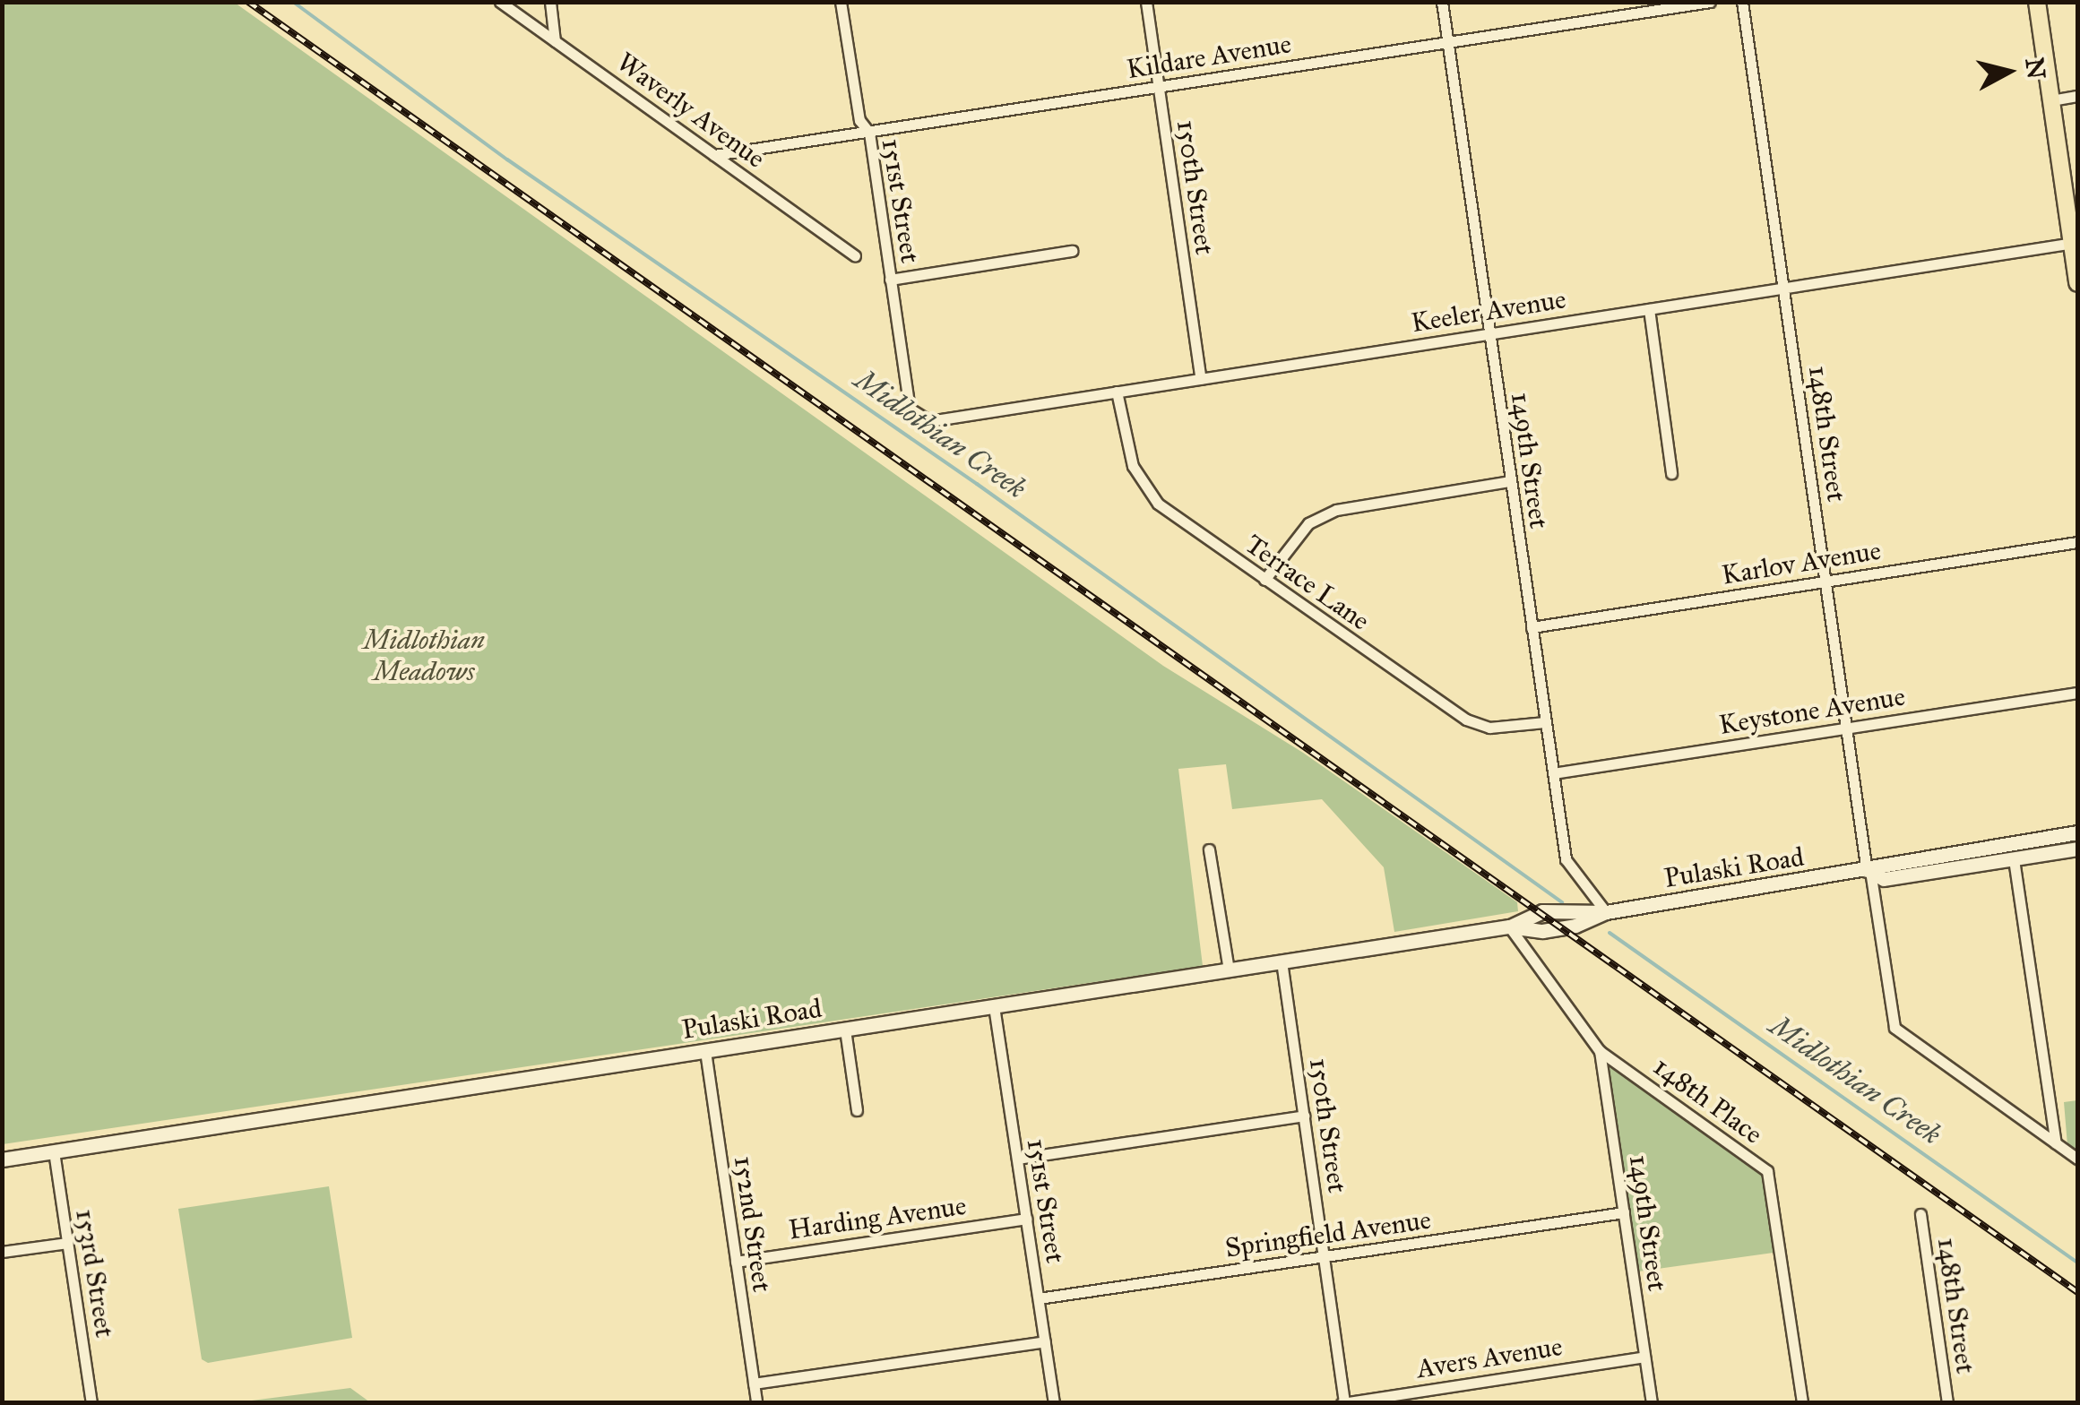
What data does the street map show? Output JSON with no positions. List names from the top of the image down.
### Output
{
  "streets": {
    "main road": ["Pulaski Road"],
    "street": [
      "Kildare Avenue",
      "Waverly Avenue",
      "150th Street",
      "151st Street",
      "Keeler Avenue",
      "148th Street",
      "149th Street",
      "Karlov Avenue",
      "Terrace Lane",
      "Keystone Avenue",
      "148th Place",
      "Harding Avenue",
      "152nd Street",
      "Springfield Avenue",
      "153rd Street",
      "Avers Avenue"
    ]
  },
  "crossings": [
    ["Kildare Avenue", "Waverly Avenue"],
    ["Kildare Avenue", "150th Street"],
    ["Kildare Avenue", "151st Street"],
    ["Kildare Avenue", "149th Street"],
    ["150th Street", "Keeler Avenue"],
    ["150th Street", "Pulaski Road"],
    ["150th Street", "Springfield Avenue"],
    ["150th Street", "Avers Avenue"],
    ["151st Street", "Keeler Avenue"],
    ["151st Street", "Pulaski Road"],
    ["151st Street", "Harding Avenue"],
    ["151st Street", "Springfield Avenue"],
    ["Keeler Avenue", "148th Street"],
    ["Keeler Avenue", "149th Street"],
    ["Keeler Avenue", "Terrace Lane"],
    ["148th Street", "Karlov Avenue"],
    ["148th Street", "Keystone Avenue"],
    ["148th Street", "Pulaski Road"],
    ["149th Street", "Karlov Avenue"],
    ["149th Street", "Terrace Lane"],
    ["149th Street", "Keystone Avenue"],
    ["149th Street", "Pulaski Road"],
    ["149th Street", "148th Place"],
    ["149th Street", "Springfield Avenue"],
    ["149th Street", "Avers Avenue"],
    ["Pulaski Road", "148th Place"],
    ["Pulaski Road", "152nd Street"],
    ["Pulaski Road", "153rd Street"],
    ["Harding Avenue", "152nd Street"]
  ],
  "water": ["Midlothian Creek"],
  "parks": ["Midlothian Meadows"],
  "north": "right"
}
